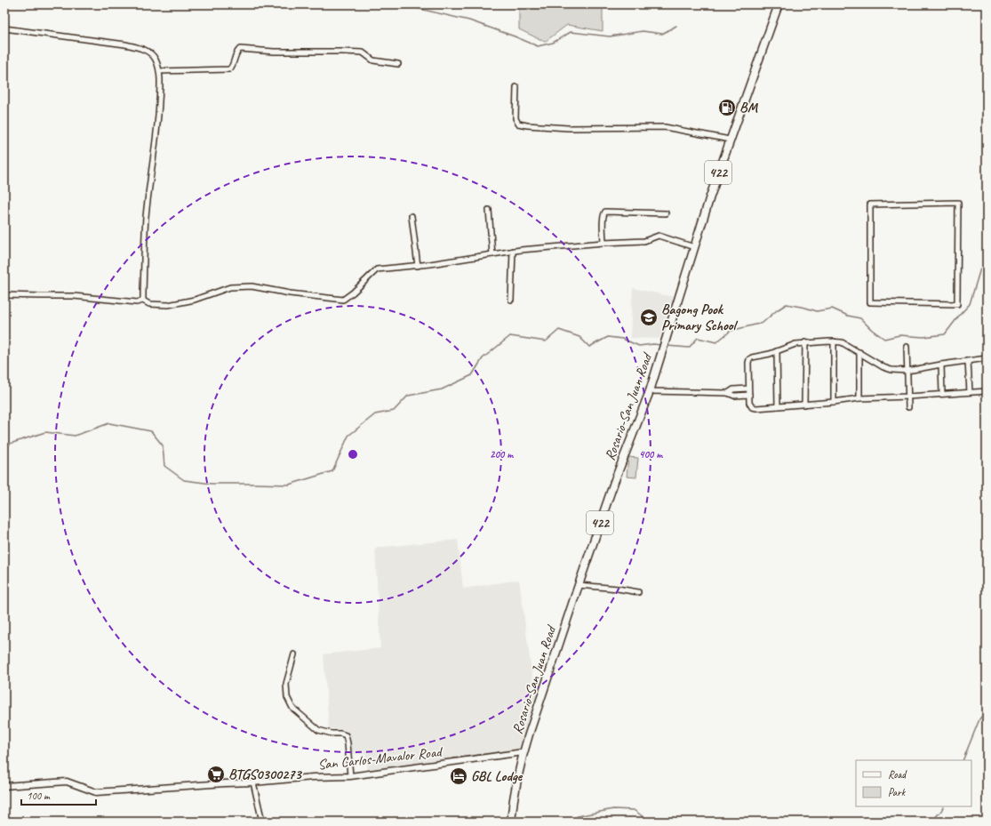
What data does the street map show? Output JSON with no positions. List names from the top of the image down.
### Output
{
  "streets": {
    "main road": ["422", "Rosario-San Juan Road"],
    "street": ["San Carlos-Mavalor Road"]
  },
  "crossings": [
    ["Rosario-San Juan Road", "San Carlos-Mavalor Road"]
  ],
  "places": {
    "fuel station": ["BM"],
    "school or university": ["Bagong Pook Primary School"],
    "supermarket": ["BTGS0300273"],
    "hotel": ["GBL Lodge"]
  },
  "legend": ["Road", "Park"],
  "scale_bar": "100 m",
  "rings": ["200 m", "400 m"]
}
